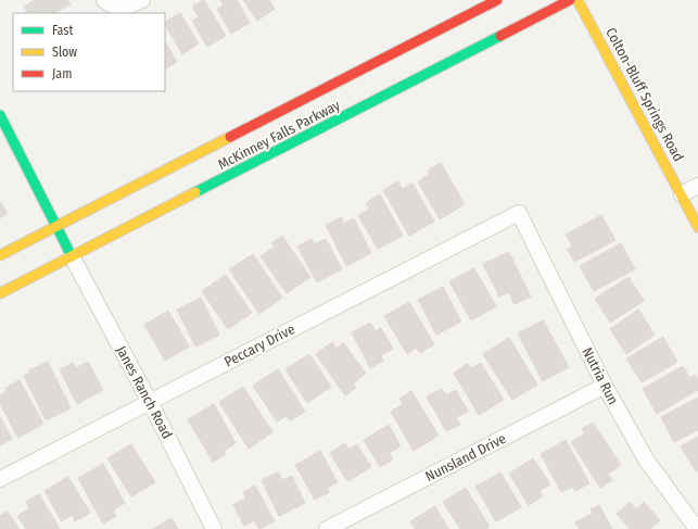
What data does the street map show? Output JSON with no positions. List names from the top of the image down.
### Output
{
  "streets": {
    "main road": ["Colton-Bluff Springs Road", "McKinney Falls Parkway"],
    "street": [
      "Peccary Drive",
      "Nutria Run",
      "Janes Ranch Road",
      "Nunsland Drive"
    ]
  },
  "crossings": [
    ["McKinney Falls Parkway", "Janes Ranch Road"],
    ["Peccary Drive", "Nutria Run"],
    ["Peccary Drive", "Janes Ranch Road"],
    ["Nutria Run", "Nunsland Drive"]
  ],
  "legend": ["Fast", "Slow", "Jam"]
}
